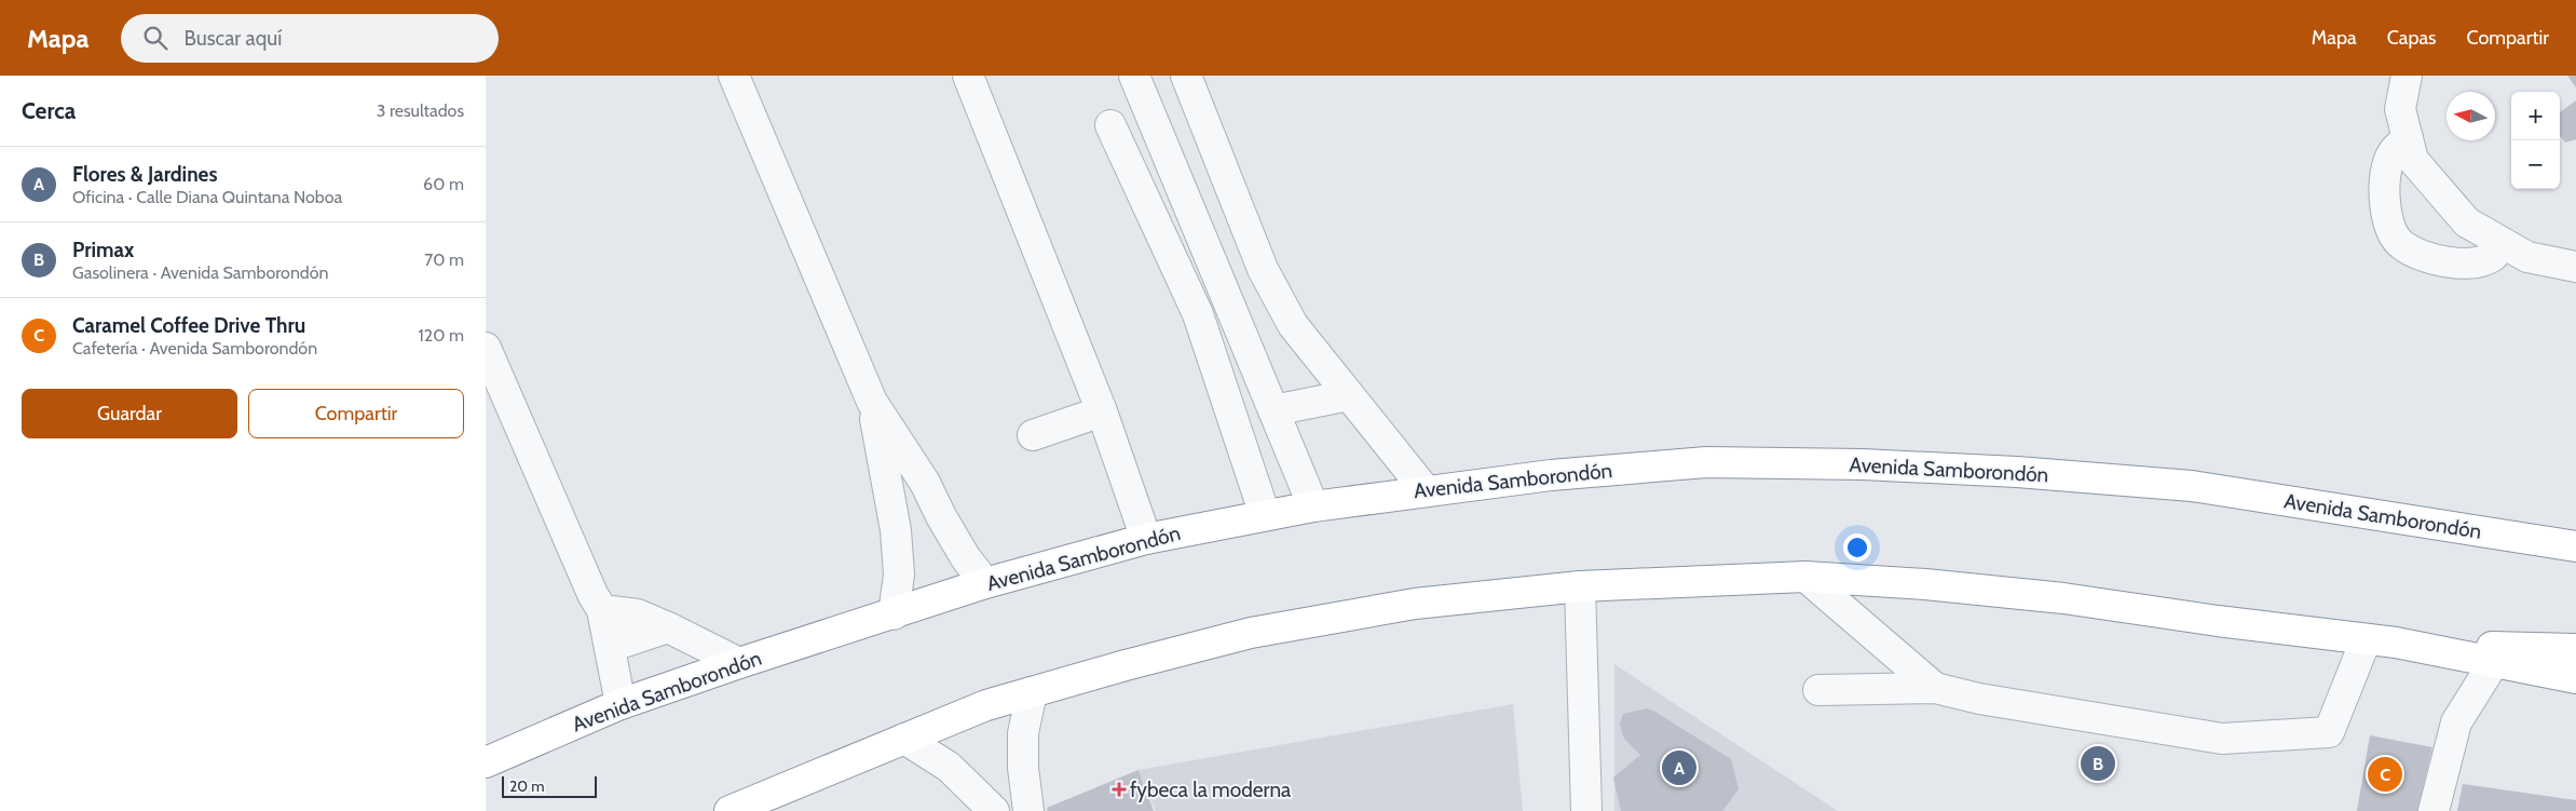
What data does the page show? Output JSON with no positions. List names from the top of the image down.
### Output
{
  "streets": {
    "highway": ["Avenida Samborondón"]
  },
  "places": {
    "health": ["fybeca la moderna"]
  },
  "scale_bar": "20 m",
  "north": "left",
  "page": {
    "header": "Mapa",
    "search": "Buscar aquí",
    "nav": ["Mapa", "Capas", "Compartir"],
    "heading": ["Cerca", "3 resultados"],
    "map_buttons": ["+", "−"],
    "list": [
      {
        "mark": "A",
        "name": "Flores & Jardines",
        "note": "Oficina · Calle Diana Quintana Noboa",
        "value": "60 m"
      },
      {
        "mark": "B",
        "name": "Primax",
        "note": "Gasolinera · Avenida Samborondón",
        "value": "70 m"
      },
      {
        "mark": "C",
        "name": "Caramel Coffee Drive Thru",
        "note": "Cafetería · Avenida Samborondón",
        "value": "120 m"
      }
    ],
    "buttons": ["Guardar", "Compartir"],
    "pins": ["B", "A", "C"],
    "scale": "20 m"
  }
}
